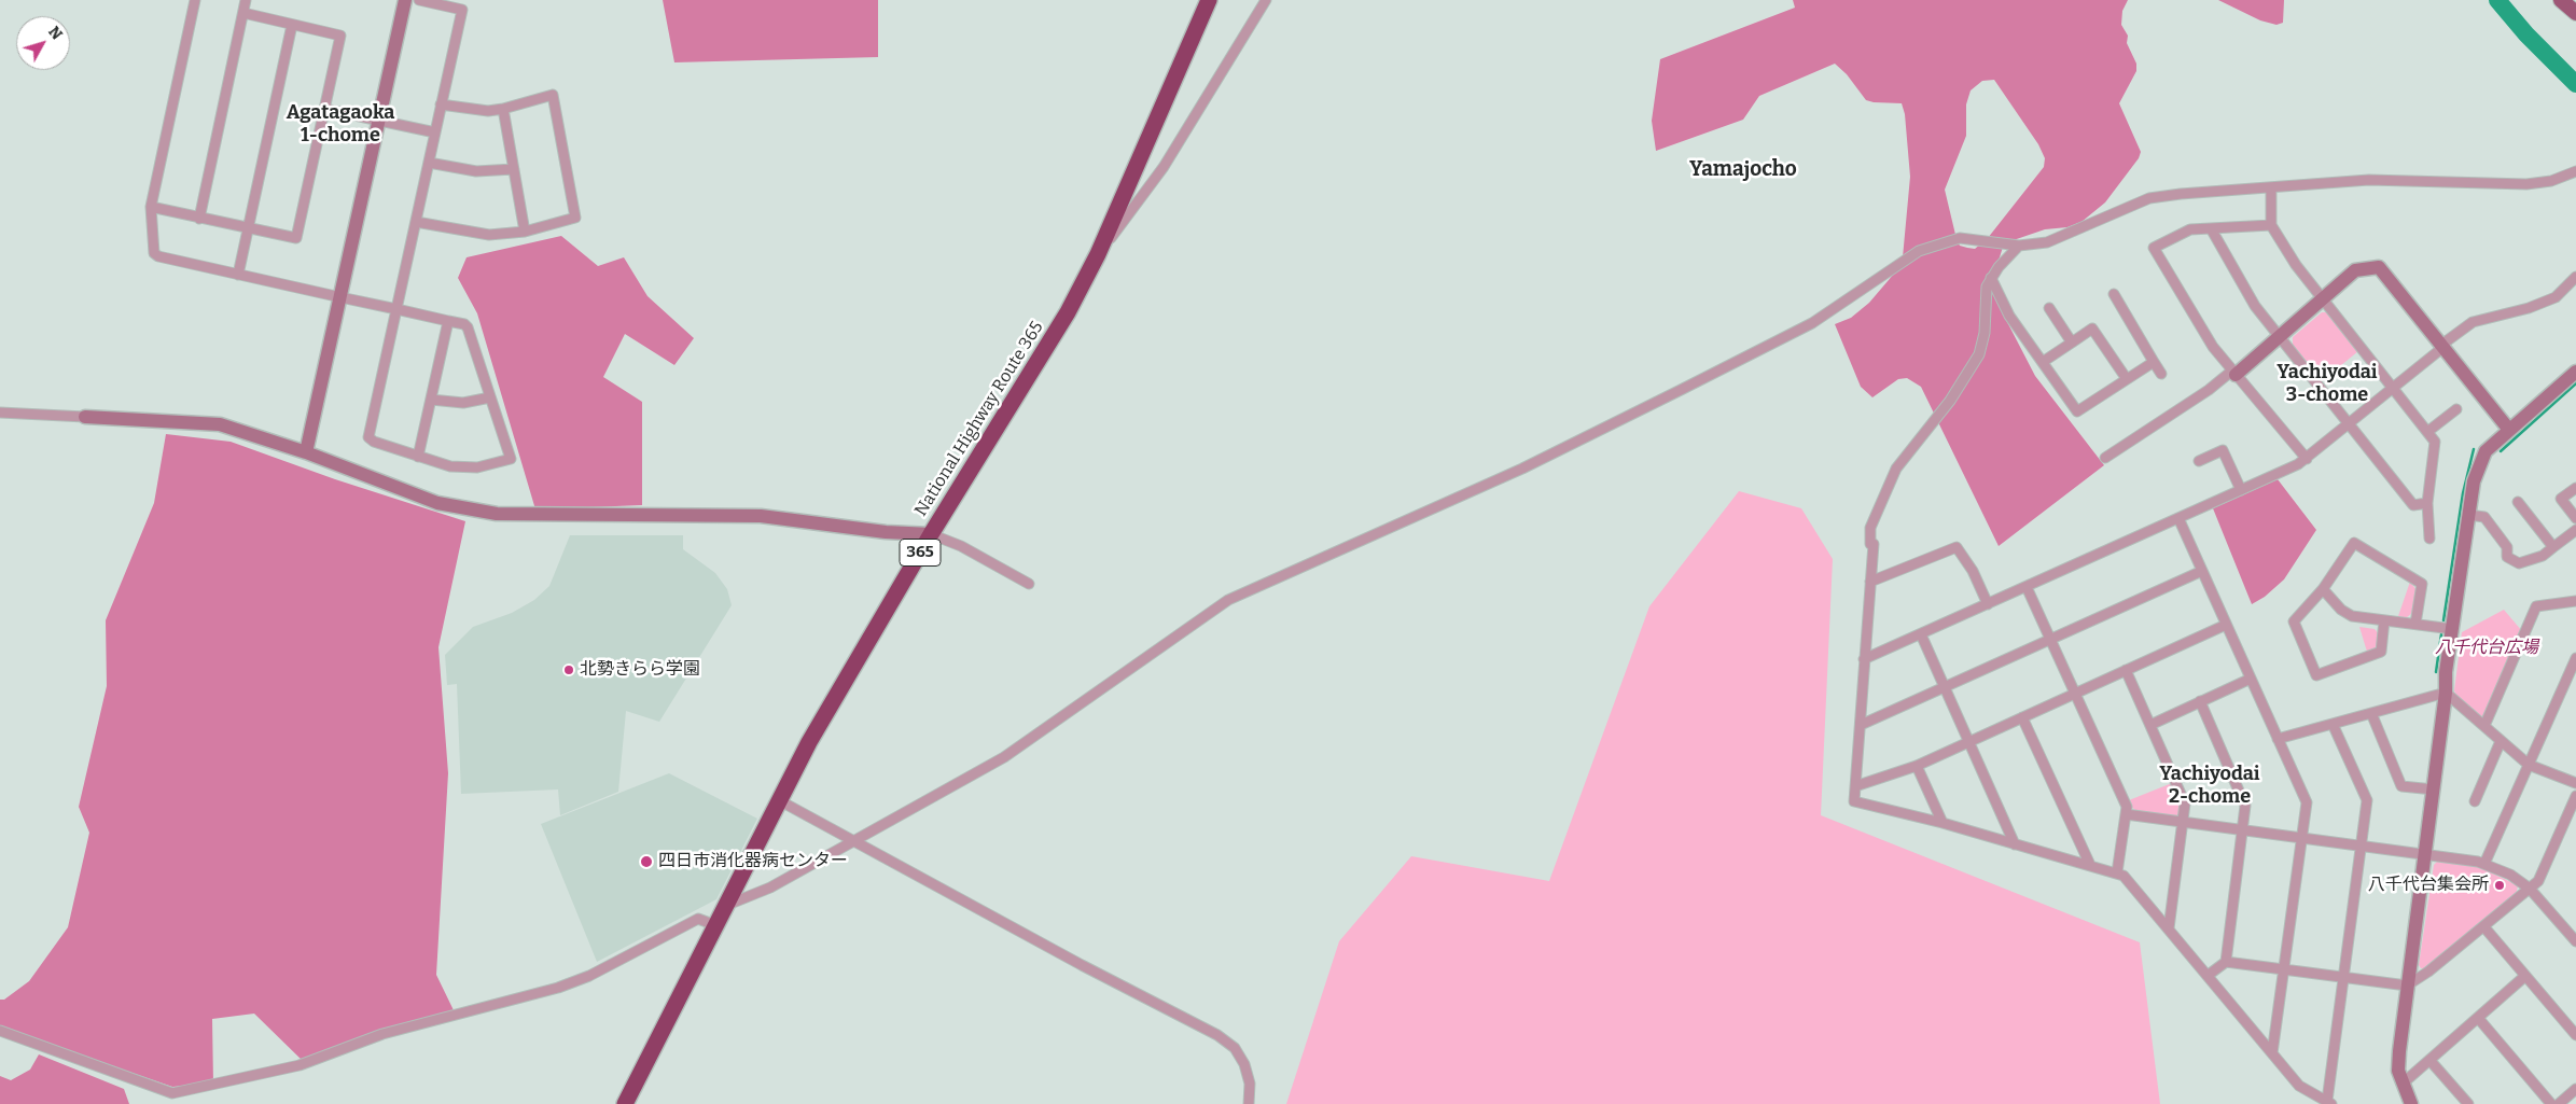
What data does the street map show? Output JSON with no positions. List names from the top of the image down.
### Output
{
  "streets": {
    "highway": ["National Highway Route 365", "365"]
  },
  "districts": [
    "Agatagaoka 1-chome",
    "Yamajocho",
    "Yachiyodai 3-chome",
    "Yachiyodai 2-chome"
  ],
  "parks": ["八千代台広場"],
  "places": ["北勢きらら学園", "四日市消化器病センター", "八千代台集会所"],
  "north": "top right"
}
